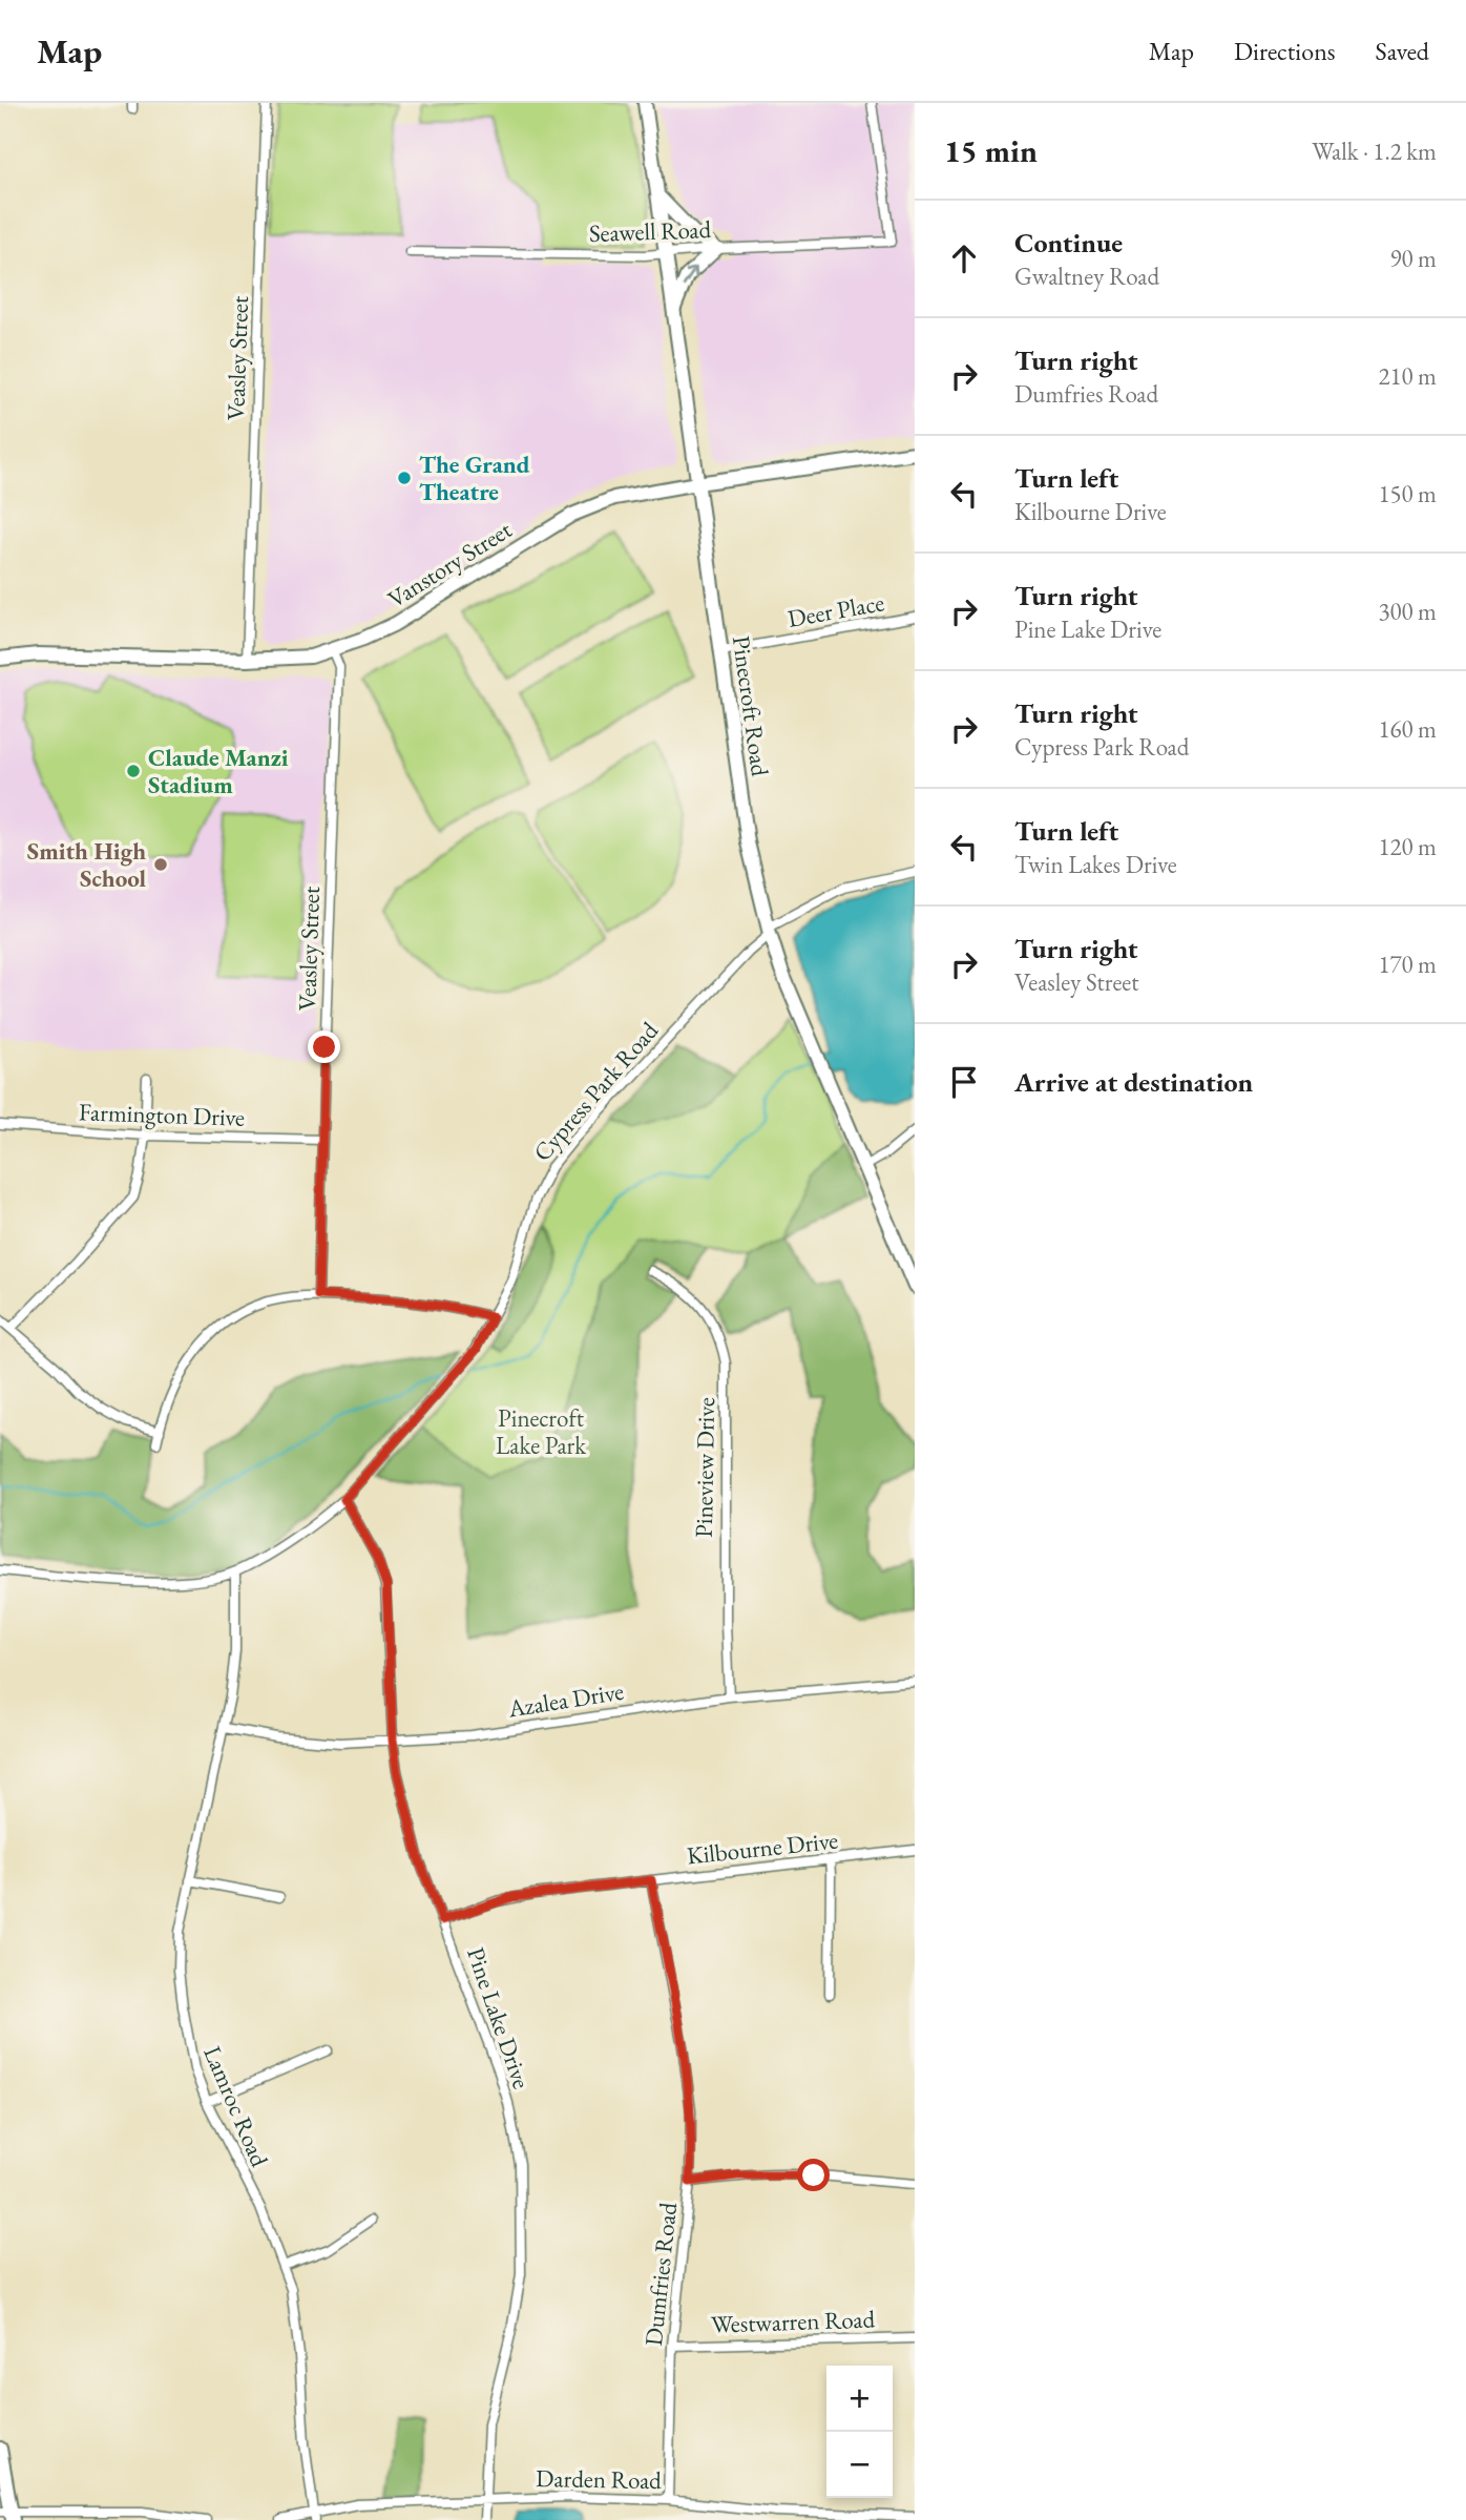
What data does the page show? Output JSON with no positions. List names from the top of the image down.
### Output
{
  "streets": {
    "street": [
      "Seawell Road",
      "Veasley Street",
      "Vanstory Street",
      "Deer Place",
      "Pinecroft Road",
      "Cypress Park Road",
      "Farmington Drive",
      "Pineview Drive",
      "Azalea Drive",
      "Kilbourne Drive",
      "Pine Lake Drive",
      "Lamroc Road",
      "Dumfries Road",
      "Westwarren Road",
      "Darden Road"
    ]
  },
  "crossings": [
    ["Seawell Road", "Pinecroft Road"],
    ["Veasley Street", "Vanstory Street"],
    ["Veasley Street", "Farmington Drive"],
    ["Vanstory Street", "Pinecroft Road"],
    ["Deer Place", "Pinecroft Road"],
    ["Pinecroft Road", "Cypress Park Road"],
    ["Cypress Park Road", "Pine Lake Drive"],
    ["Cypress Park Road", "Lamroc Road"],
    ["Pineview Drive", "Azalea Drive"],
    ["Azalea Drive", "Pine Lake Drive"],
    ["Azalea Drive", "Lamroc Road"],
    ["Kilbourne Drive", "Pine Lake Drive"],
    ["Kilbourne Drive", "Dumfries Road"],
    ["Pine Lake Drive", "Darden Road"],
    ["Lamroc Road", "Darden Road"],
    ["Dumfries Road", "Westwarren Road"],
    ["Dumfries Road", "Darden Road"]
  ],
  "parks": ["Pinecroft Lake Park"],
  "places": ["The Grand Theatre", "Claude Manzi Stadium", "Smith High School"],
  "page": {
    "header": "Map",
    "nav": ["Map", "Directions", "Saved"],
    "heading": ["15 min", "Walk · 1.2 km"],
    "list": [
      ["Continue", "Gwaltney Road", "90 m"],
      ["Turn right", "Dumfries Road", "210 m"],
      ["Turn left", "Kilbourne Drive", "150 m"],
      ["Turn right", "Pine Lake Drive", "300 m"],
      ["Turn right", "Cypress Park Road", "160 m"],
      ["Turn left", "Twin Lakes Drive", "120 m"],
      ["Turn right", "Veasley Street", "170 m"],
      "Arrive at destination"
    ],
    "map_buttons": ["+", "−"]
  }
}
